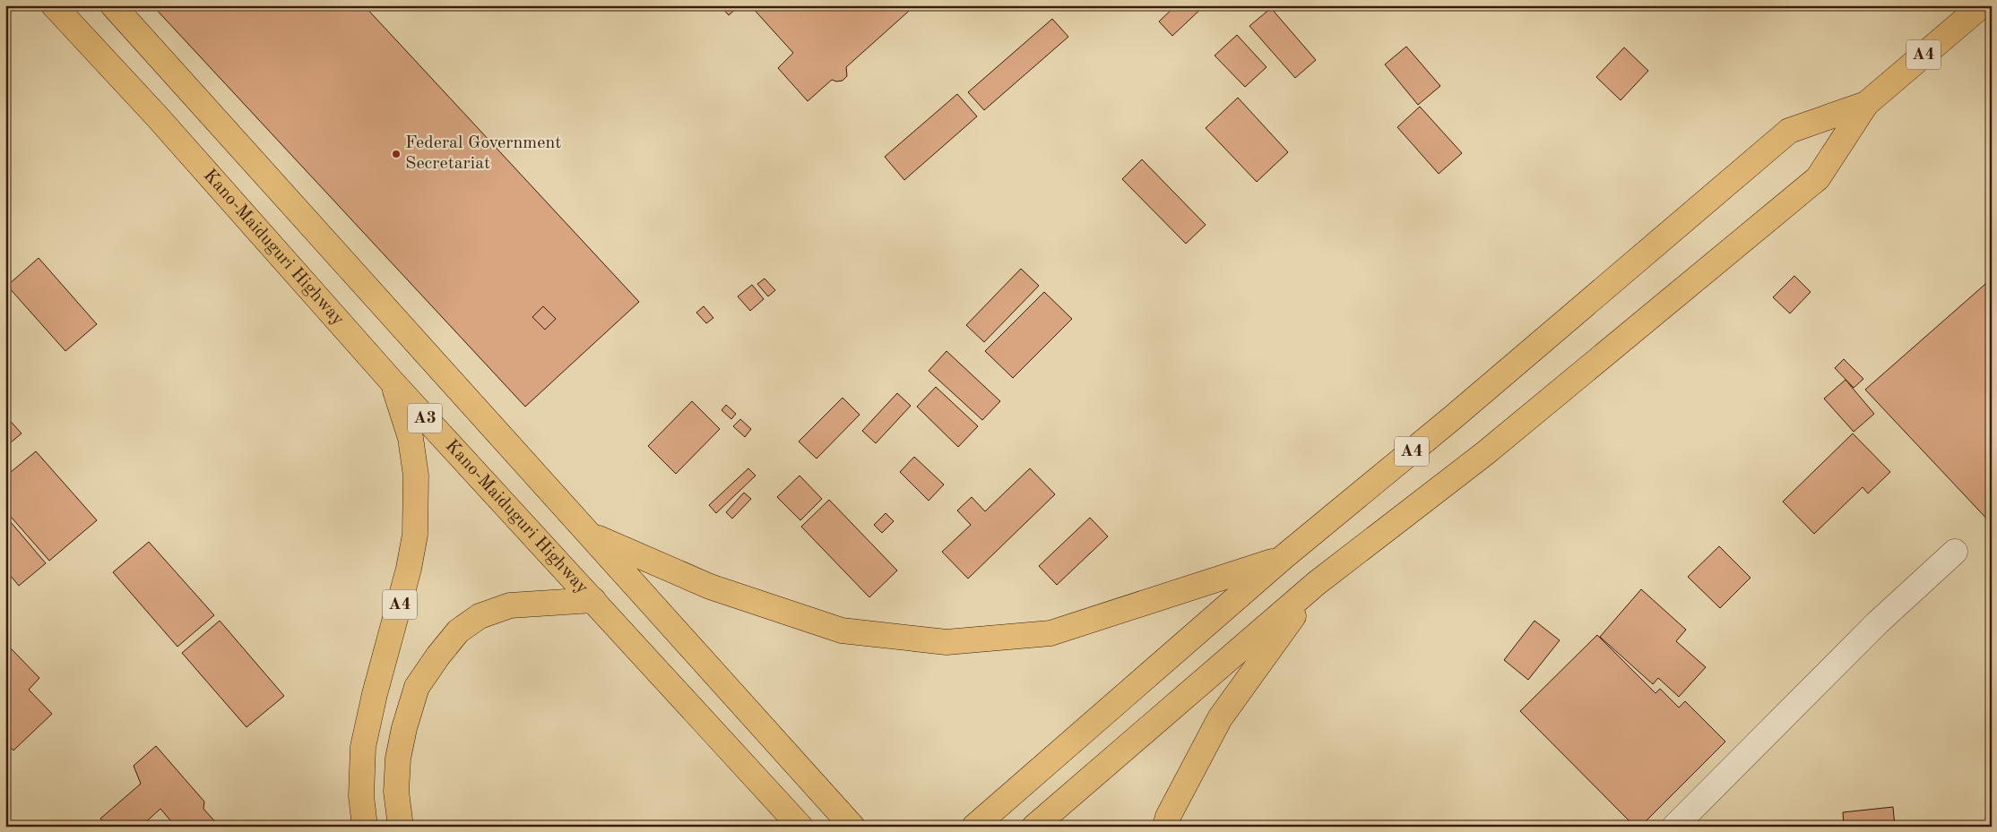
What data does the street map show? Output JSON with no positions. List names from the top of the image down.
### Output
{
  "streets": {
    "highway": ["A4", "Kano-Maiduguri Highway", "A3"]
  },
  "crossings": [
    ["A4", "Kano-Maiduguri Highway"]
  ],
  "places": ["Federal Government Secretariat"]
}
